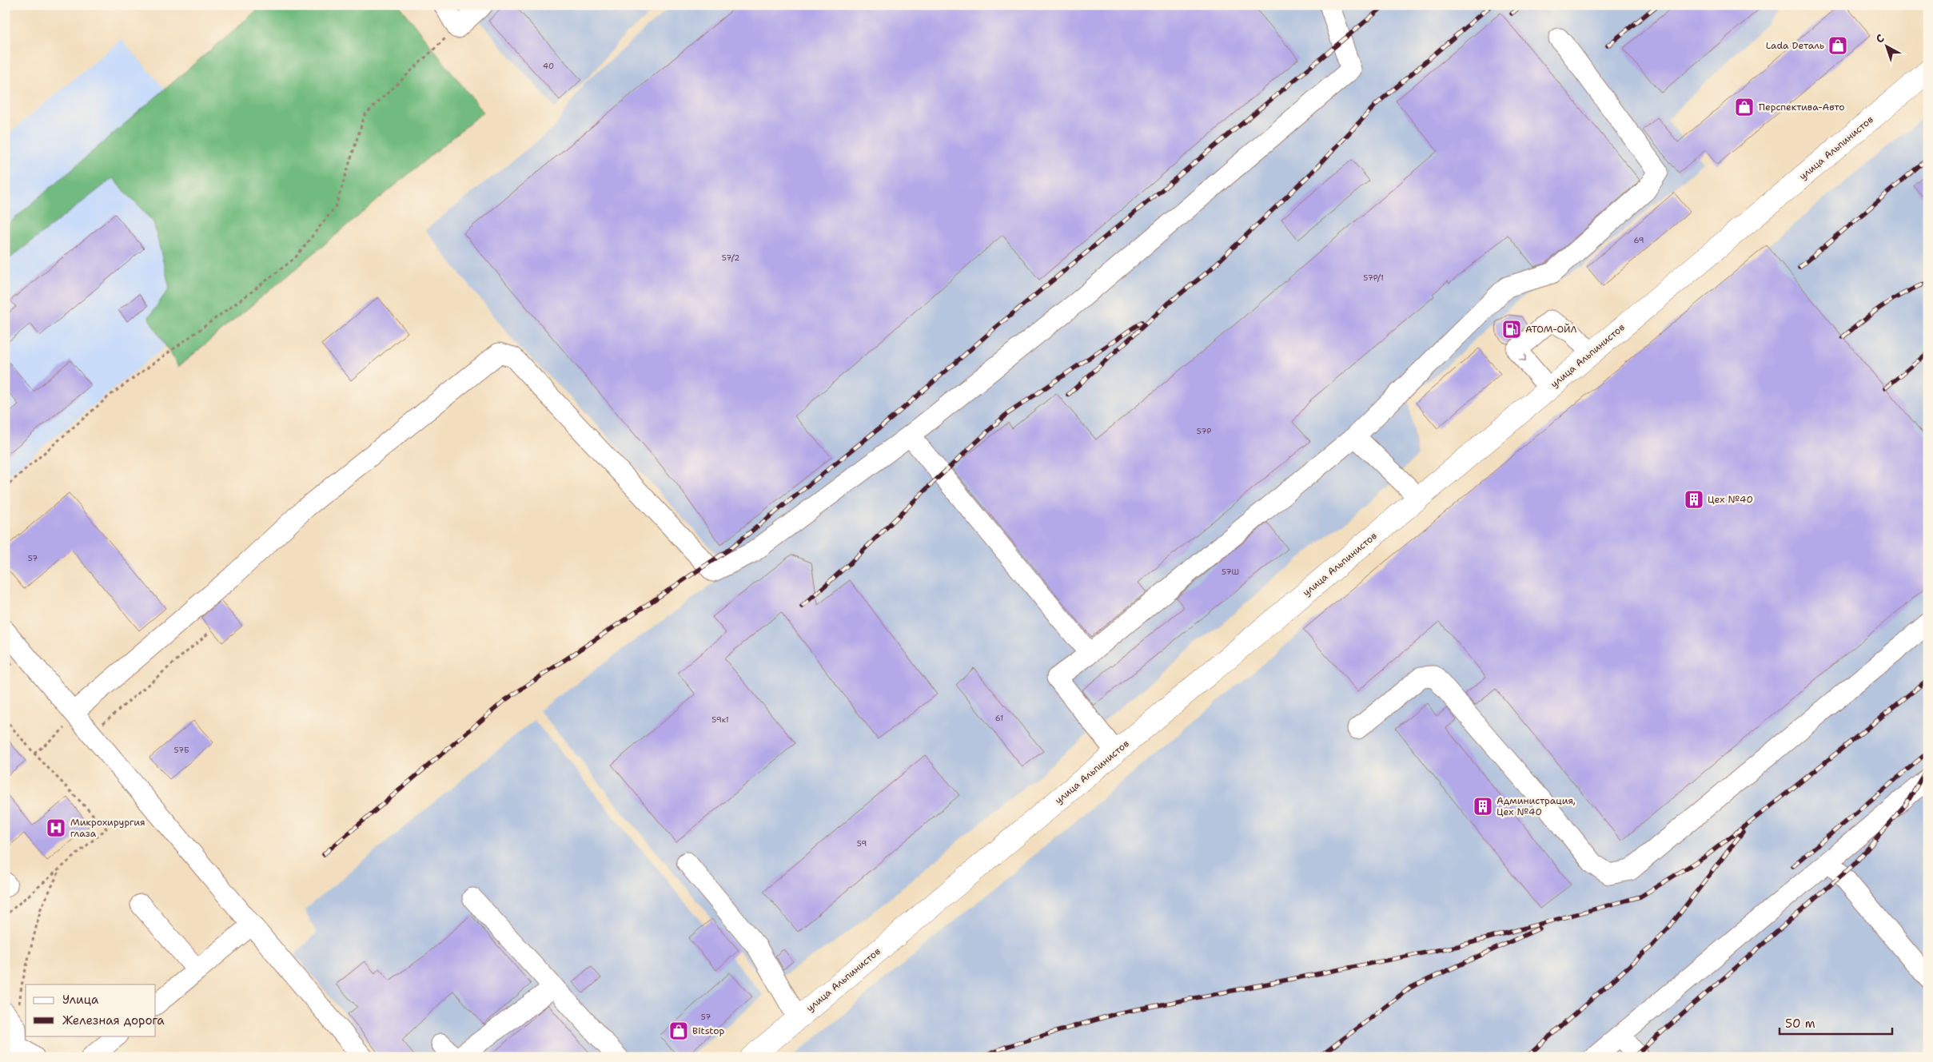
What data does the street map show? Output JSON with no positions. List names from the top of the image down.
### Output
{
  "streets": {
    "main road": ["улица Альпинистов"]
  },
  "places": {
    "shop": ["Lada Dеталь", "Перспектива-Авто", "Bitstop"],
    "fuel station": ["АТОМ-ОЙЛ"],
    "building": ["Цех №40", "Администрация, Цех №40"],
    "hospital": ["Микрохирургия глаза"]
  },
  "house_numbers": [
    "40",
    "69",
    "57/2",
    "57Р/1",
    "57Р",
    "57",
    "57Ш",
    "61",
    "59к1",
    "57Б",
    "59",
    "57"
  ],
  "legend": ["Улица", "Железная дорога"],
  "scale_bar": "50 m",
  "north": "top left"
}
